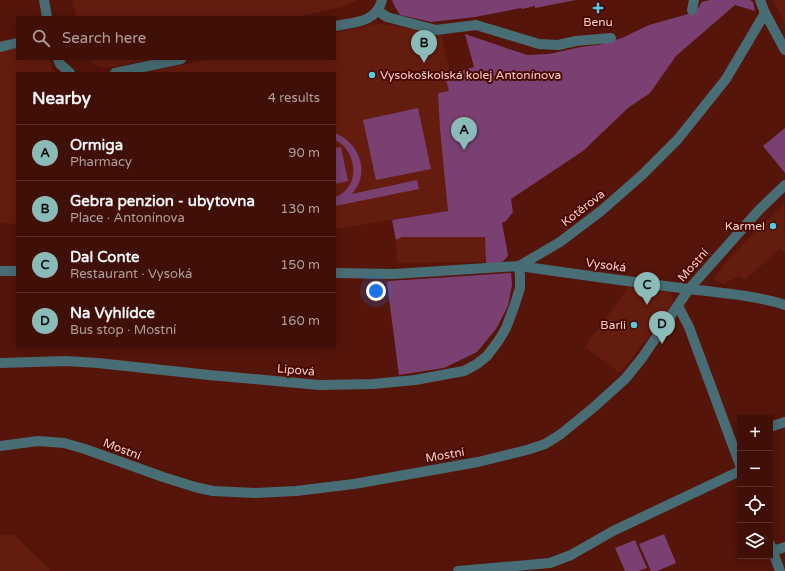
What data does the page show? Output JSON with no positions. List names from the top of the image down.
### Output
{
  "streets": {
    "street": [
      "Kotěrova",
      "Vysoká",
      "Mostní",
      "Lipová"
    ]
  },
  "crossings": [
    ["Kotěrova", "Vysoká"],
    ["Kotěrova", "Lipová"],
    ["Vysoká", "Mostní"],
    ["Vysoká", "Lipová"]
  ],
  "places": {
    "health": ["Benu"],
    "other": ["Vysokoškolská kolej Antonínova", "Karmel", "Barli"]
  },
  "page": {
    "search": "Search here",
    "pins": [
      "B",
      "A",
      "C",
      "D"
    ],
    "heading": ["Nearby", "4 results"],
    "list": [
      {
        "mark": "A",
        "name": "Ormiga",
        "note": "Pharmacy",
        "value": "90 m"
      },
      {
        "mark": "B",
        "name": "Gebra penzion - ubytovna",
        "note": "Place · Antonínova",
        "value": "130 m"
      },
      {
        "mark": "C",
        "name": "Dal Conte",
        "note": "Restaurant · Vysoká",
        "value": "150 m"
      },
      {
        "mark": "D",
        "name": "Na Vyhlídce",
        "note": "Bus stop · Mostní",
        "value": "160 m"
      }
    ],
    "map_buttons": ["+", "−"]
  }
}
